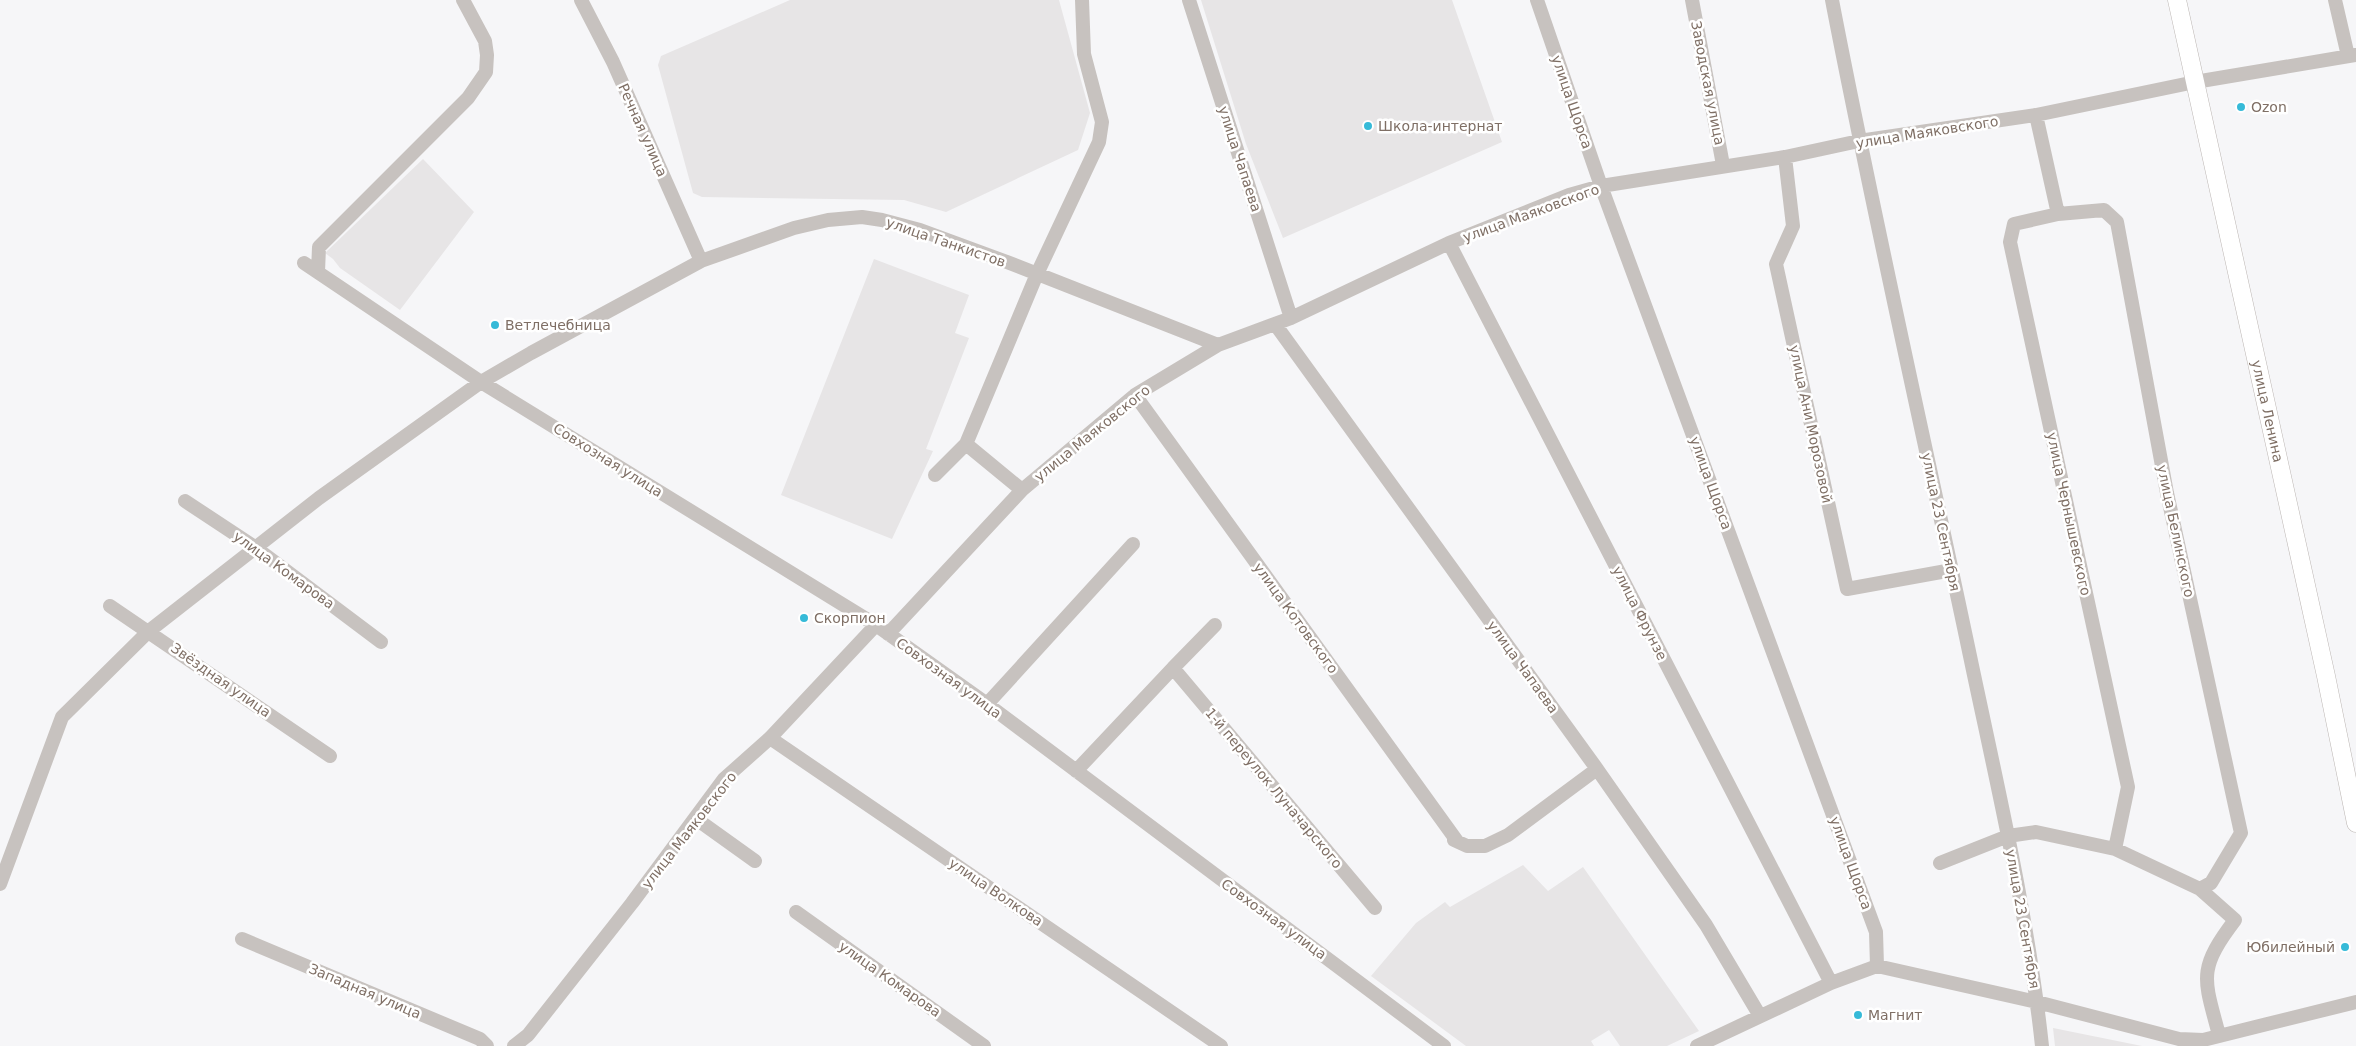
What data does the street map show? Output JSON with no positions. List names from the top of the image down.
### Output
{
  "streets": {
    "main road": ["улица Ленина"],
    "street": [
      "Заводская улица",
      "улица Щорса",
      "Речная улица",
      "улица Маяковского",
      "улица Чапаева",
      "улица Танкистов",
      "улица Ани Морозовой",
      "Совхозная улица",
      "улица Чернышевского",
      "улица 23 Сентября",
      "улица Белинского",
      "улица Комарова",
      "улица Фрунзе",
      "улица Котовского",
      "Звёздная улица",
      "1-й переулок Луначарского",
      "улица Волкова",
      "Западная улица"
    ]
  },
  "crossings": [
    ["Заводская улица", "улица Маяковского"],
    ["улица Щорса", "улица Маяковского"],
    ["Речная улица", "улица Танкистов"],
    ["улица Маяковского", "улица Чапаева"],
    ["улица Маяковского", "улица Танкистов"],
    ["улица Маяковского", "улица Ленина"],
    ["улица Маяковского", "улица Ани Морозовой"],
    ["улица Маяковского", "Совхозная улица"],
    ["улица Маяковского", "улица 23 Сентября"],
    ["улица Маяковского", "улица Фрунзе"],
    ["улица Маяковского", "улица Котовского"],
    ["улица Маяковского", "улица Волкова"],
    ["улица Чапаева", "улица Котовского"],
    ["улица Танкистов", "Совхозная улица"],
    ["улица Танкистов", "улица Комарова"],
    ["улица Танкистов", "Звёздная улица"],
    ["улица Ани Морозовой", "улица 23 Сентября"],
    ["улица Чернышевского", "улица Белинского"]
  ],
  "places": [
    "Ozon",
    "Школа-интернат",
    "Ветлечебница",
    "Скорпион",
    "Юбилейный",
    "Магнит"
  ]
}
